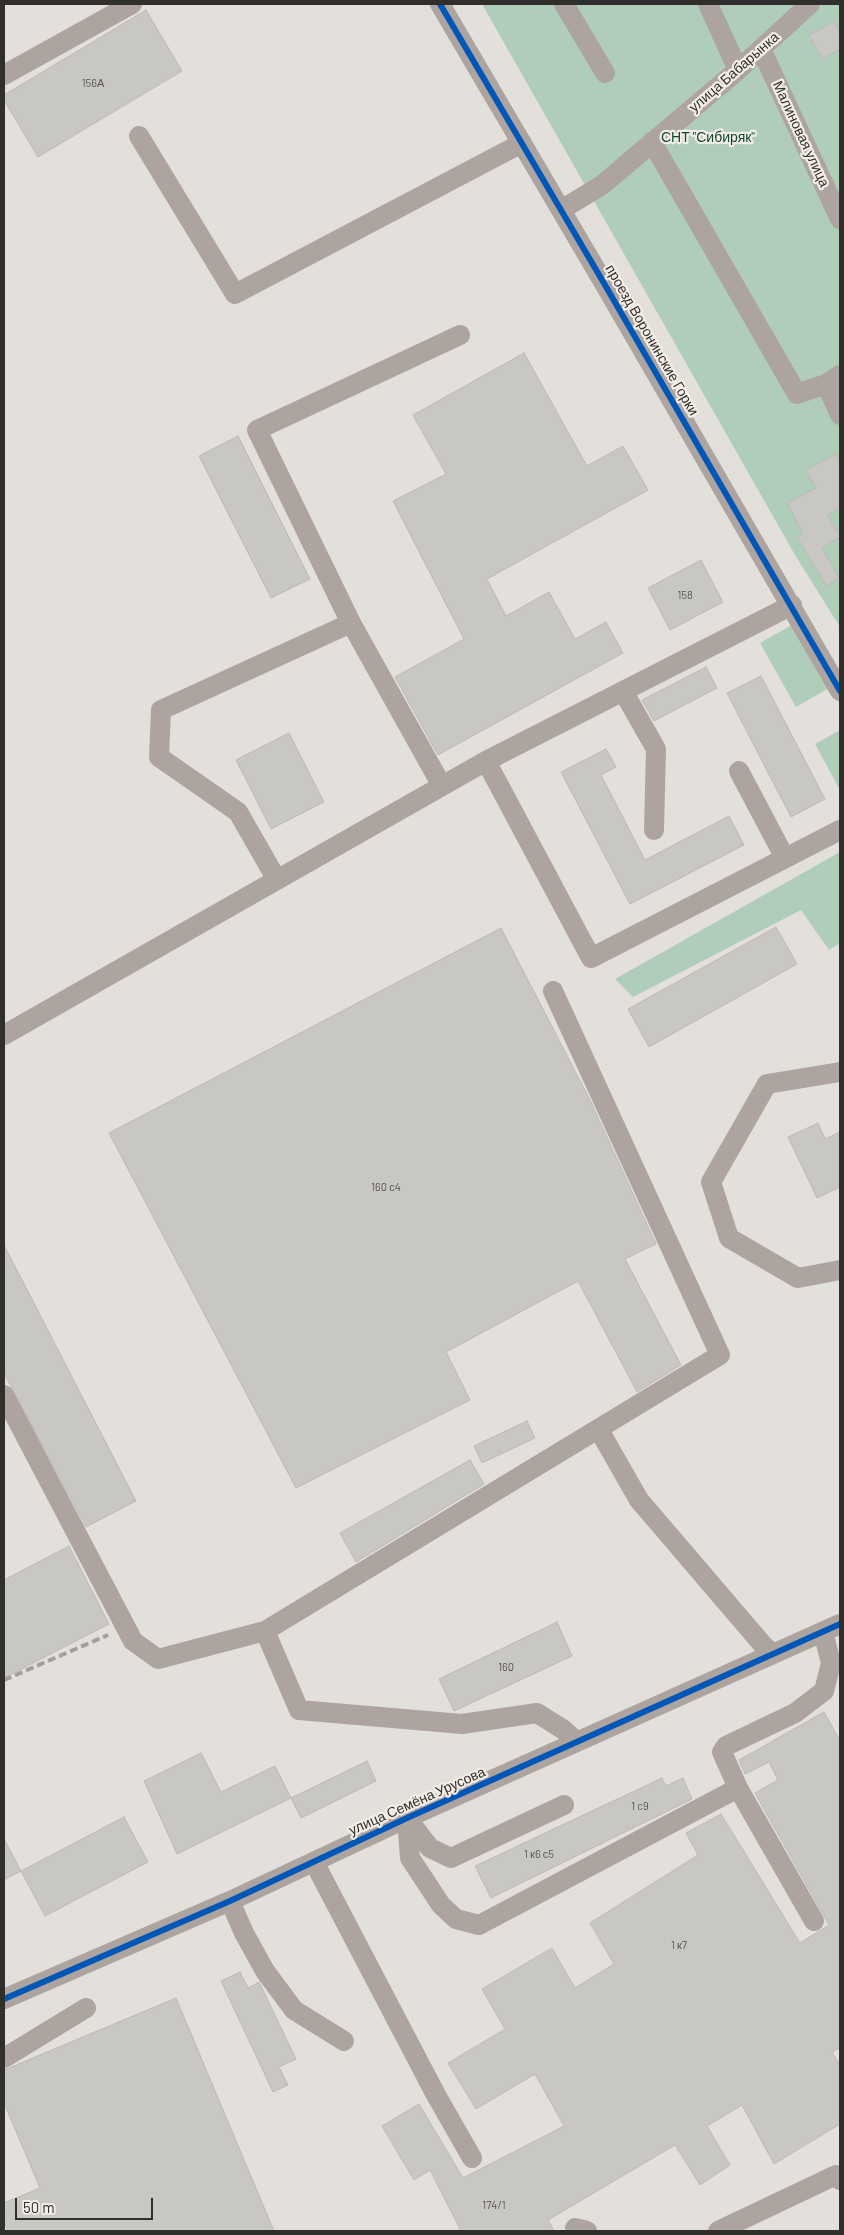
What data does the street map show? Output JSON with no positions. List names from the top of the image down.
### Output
{
  "streets": {
    "street": [
      "улица Бабарынка",
      "Малиновая улица",
      "проезд Воронинские Горки",
      "улица Семёна Урусова"
    ]
  },
  "crossings": [
    ["улица Бабарынка", "Малиновая улица"],
    ["улица Бабарынка", "проезд Воронинские Горки"]
  ],
  "parks": ["СНТ \"Сибиряк\""],
  "house_numbers": [
    "156А",
    "158",
    "160 с4",
    "160",
    "1 c9",
    "1 к6 с5",
    "1 к7",
    "174/1"
  ],
  "scale_bar": "50 m"
}
